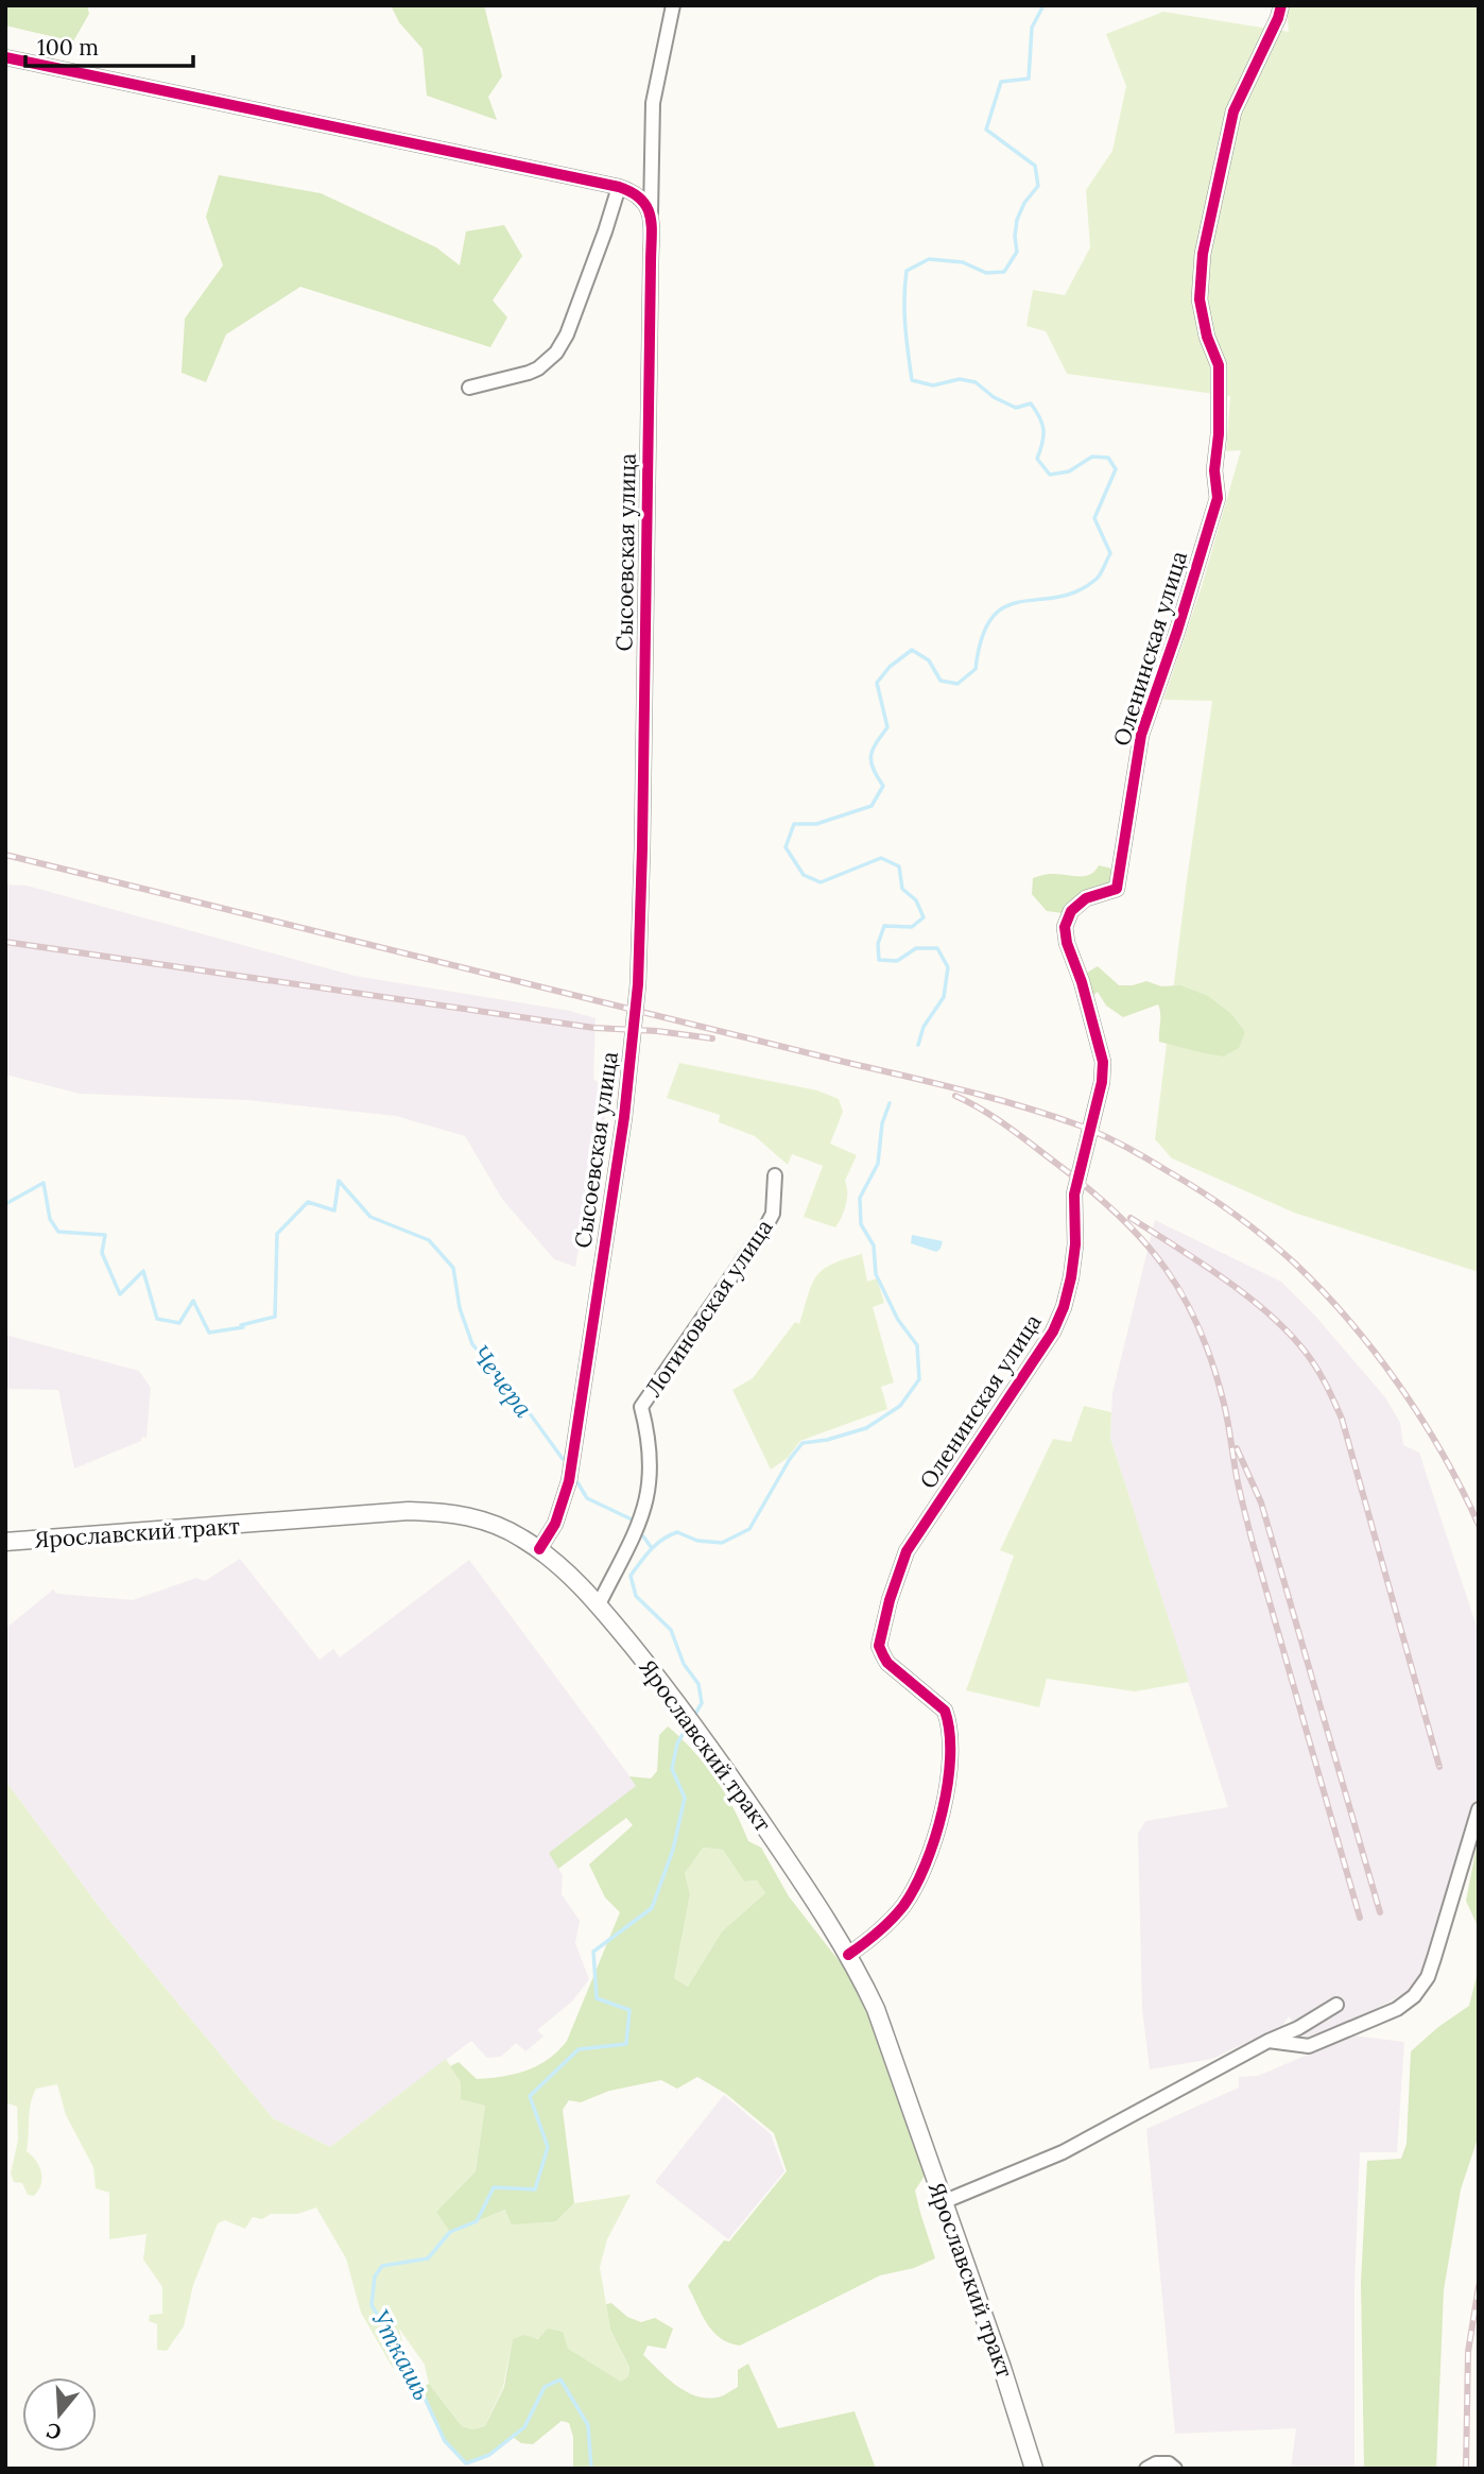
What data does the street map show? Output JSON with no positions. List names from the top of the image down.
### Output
{
  "streets": {
    "street": [
      "Сысоевская улица",
      "Оленинская улица",
      "Логиновская улица",
      "Ярославский тракт"
    ]
  },
  "crossings": [
    ["Сысоевская улица", "Ярославский тракт"],
    ["Оленинская улица", "Ярославский тракт"],
    ["Логиновская улица", "Ярославский тракт"]
  ],
  "water": ["Чечера", "Уткашь"],
  "scale_bar": "100 m",
  "north": "bottom"
}
